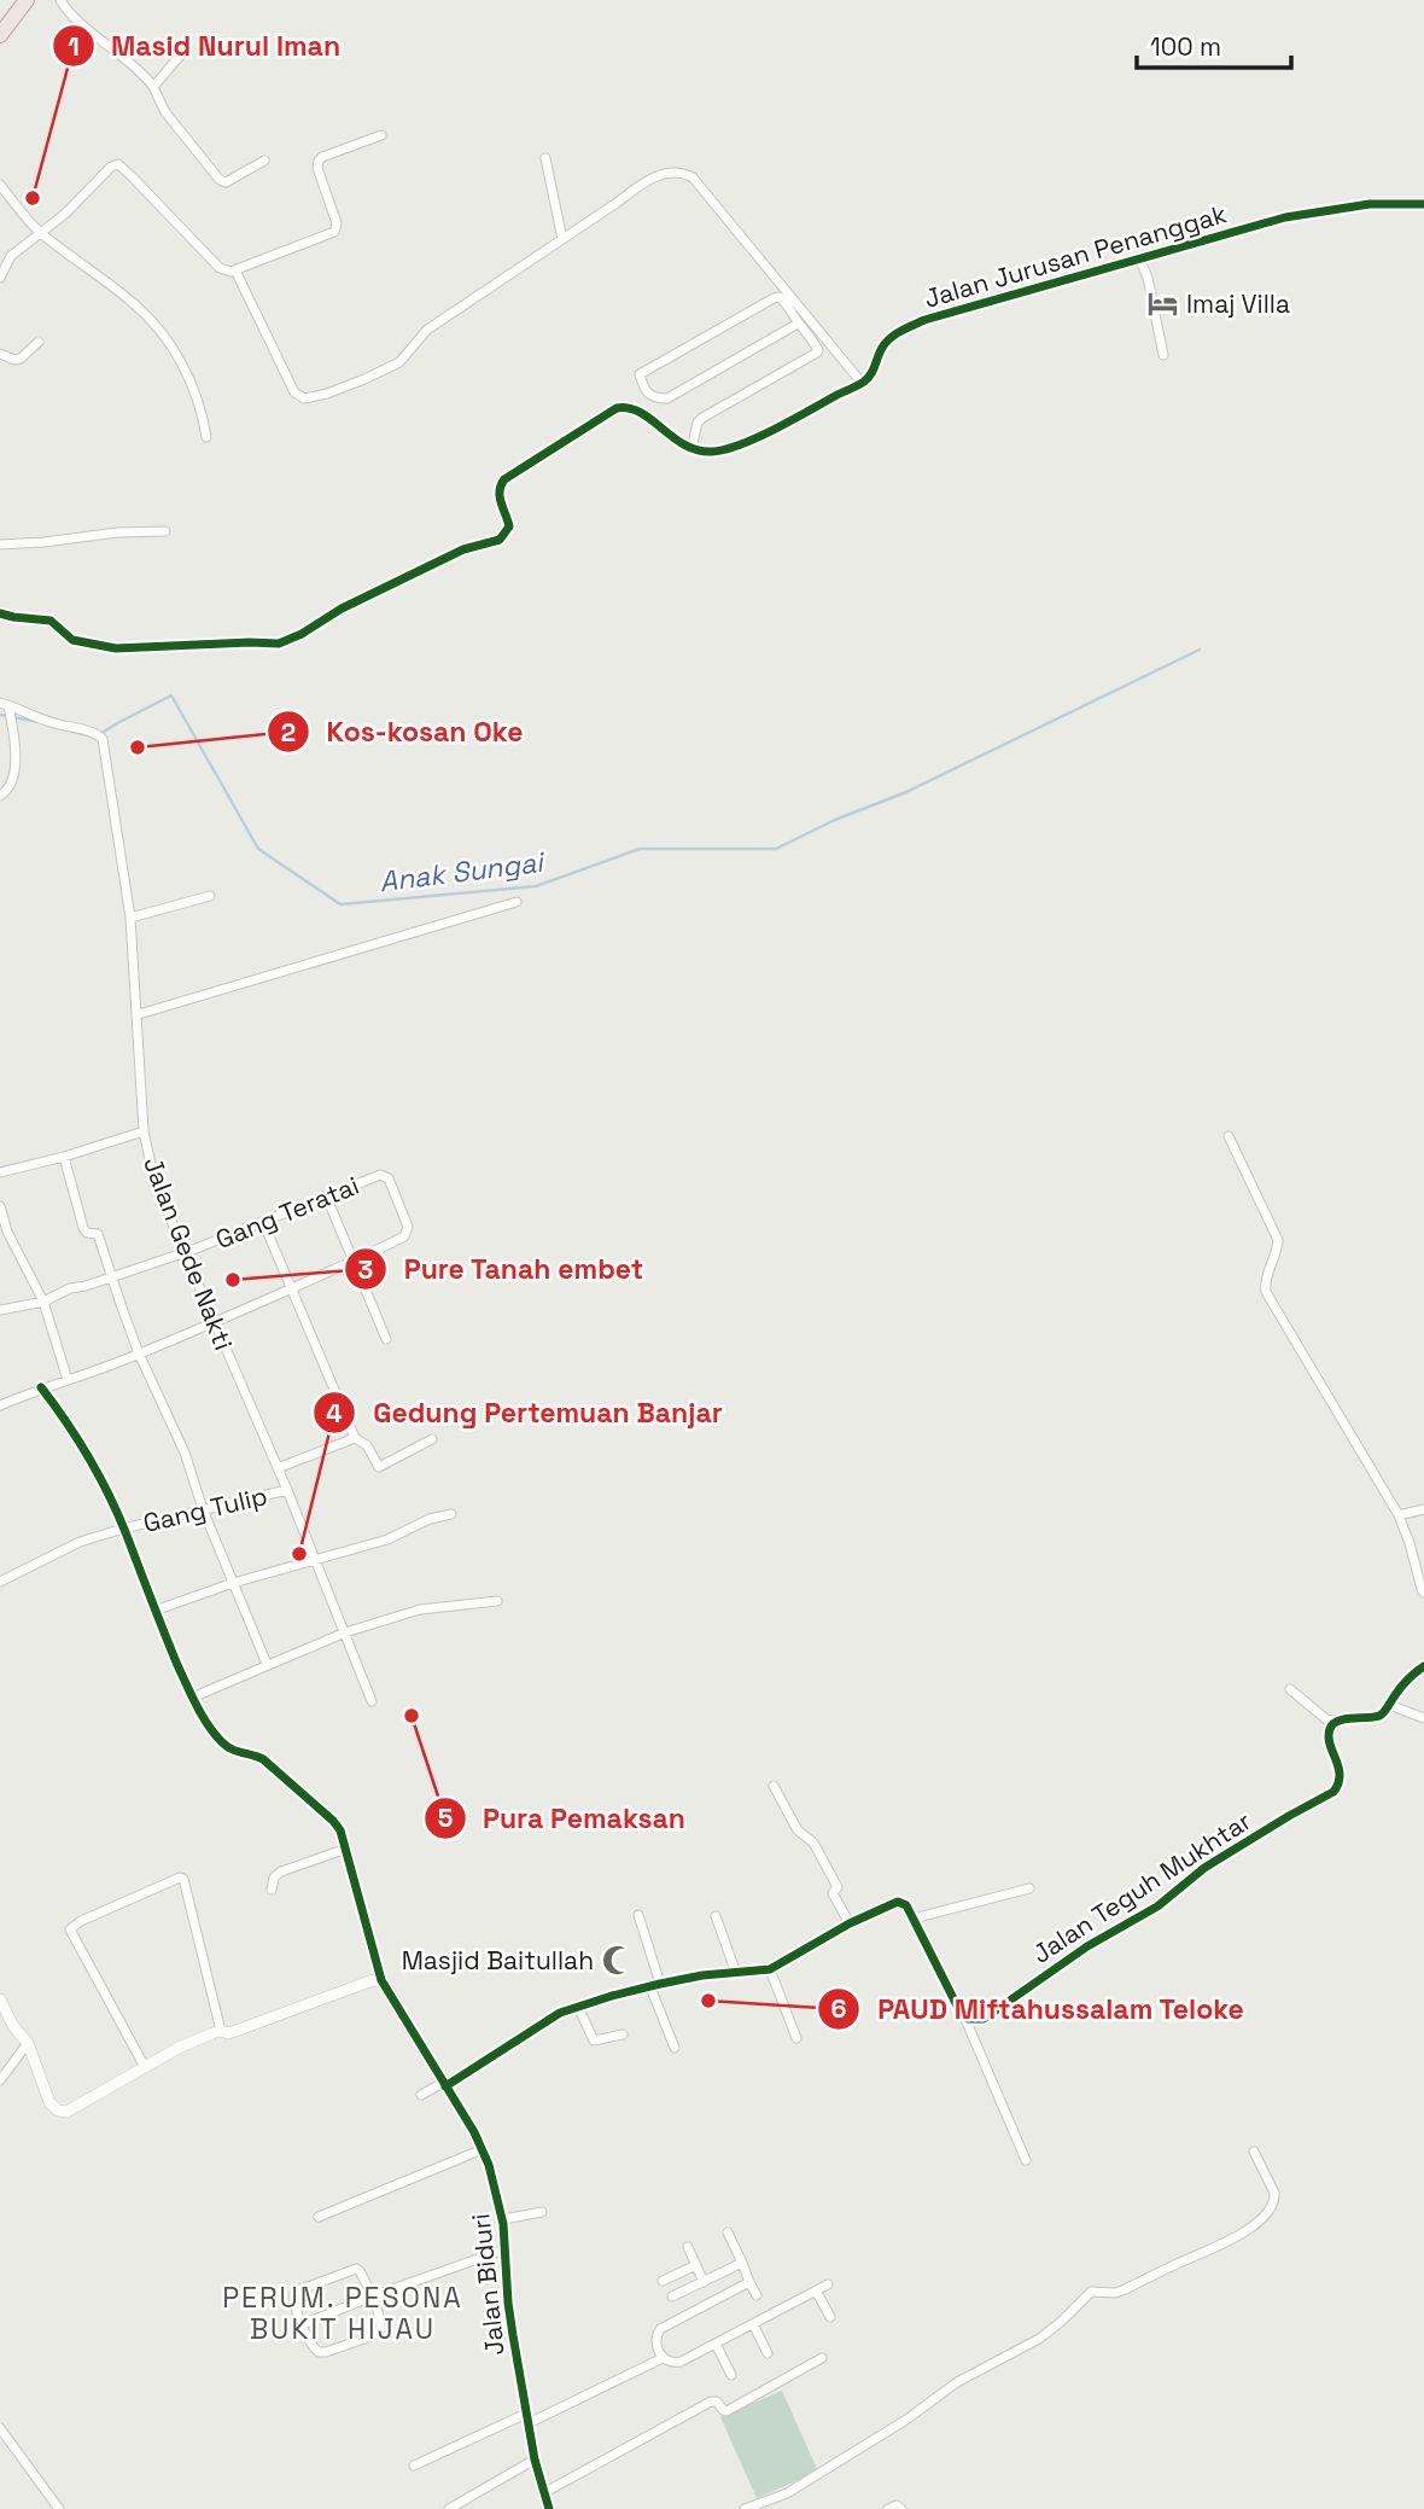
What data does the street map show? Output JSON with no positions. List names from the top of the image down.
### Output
{
  "streets": {
    "street": [
      "Jalan Jurusan Penanggak",
      "Gang Teratai",
      "Jalan Gede Nakti",
      "Gang Tulip",
      "Jalan Teguh Mukhtar",
      "Jalan Biduri"
    ]
  },
  "crossings": [
    ["Gang Teratai", "Jalan Gede Nakti"],
    ["Jalan Gede Nakti", "Gang Tulip"]
  ],
  "districts": ["PERUM. PESONA BUKIT HIJAU"],
  "water": ["Anak Sungai"],
  "places": {
    "other": [
      "Masid Nurul Iman",
      "Kos-kosan Oke",
      "Pure Tanah embet",
      "Gedung Pertemuan Banjar",
      "Pura Pemaksan",
      "PAUD Miftahussalam Teloke"
    ],
    "hotel": ["Imaj Villa"],
    "mosque": ["Masjid Baitullah"]
  },
  "scale_bar": "100 m"
}
